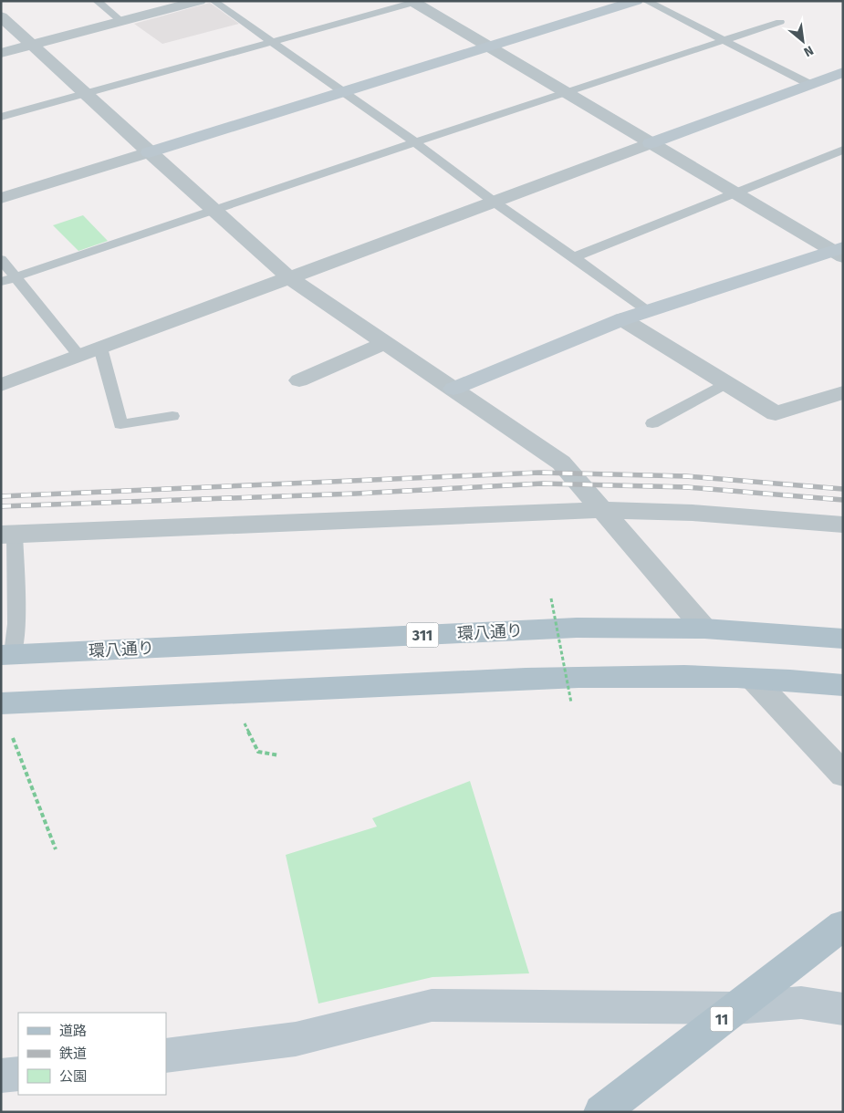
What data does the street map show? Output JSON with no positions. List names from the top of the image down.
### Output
{
  "streets": {
    "main road": ["環八通り", "311", "11"]
  },
  "legend": ["道路", "鉄道", "公園"],
  "north": "bottom right"
}
